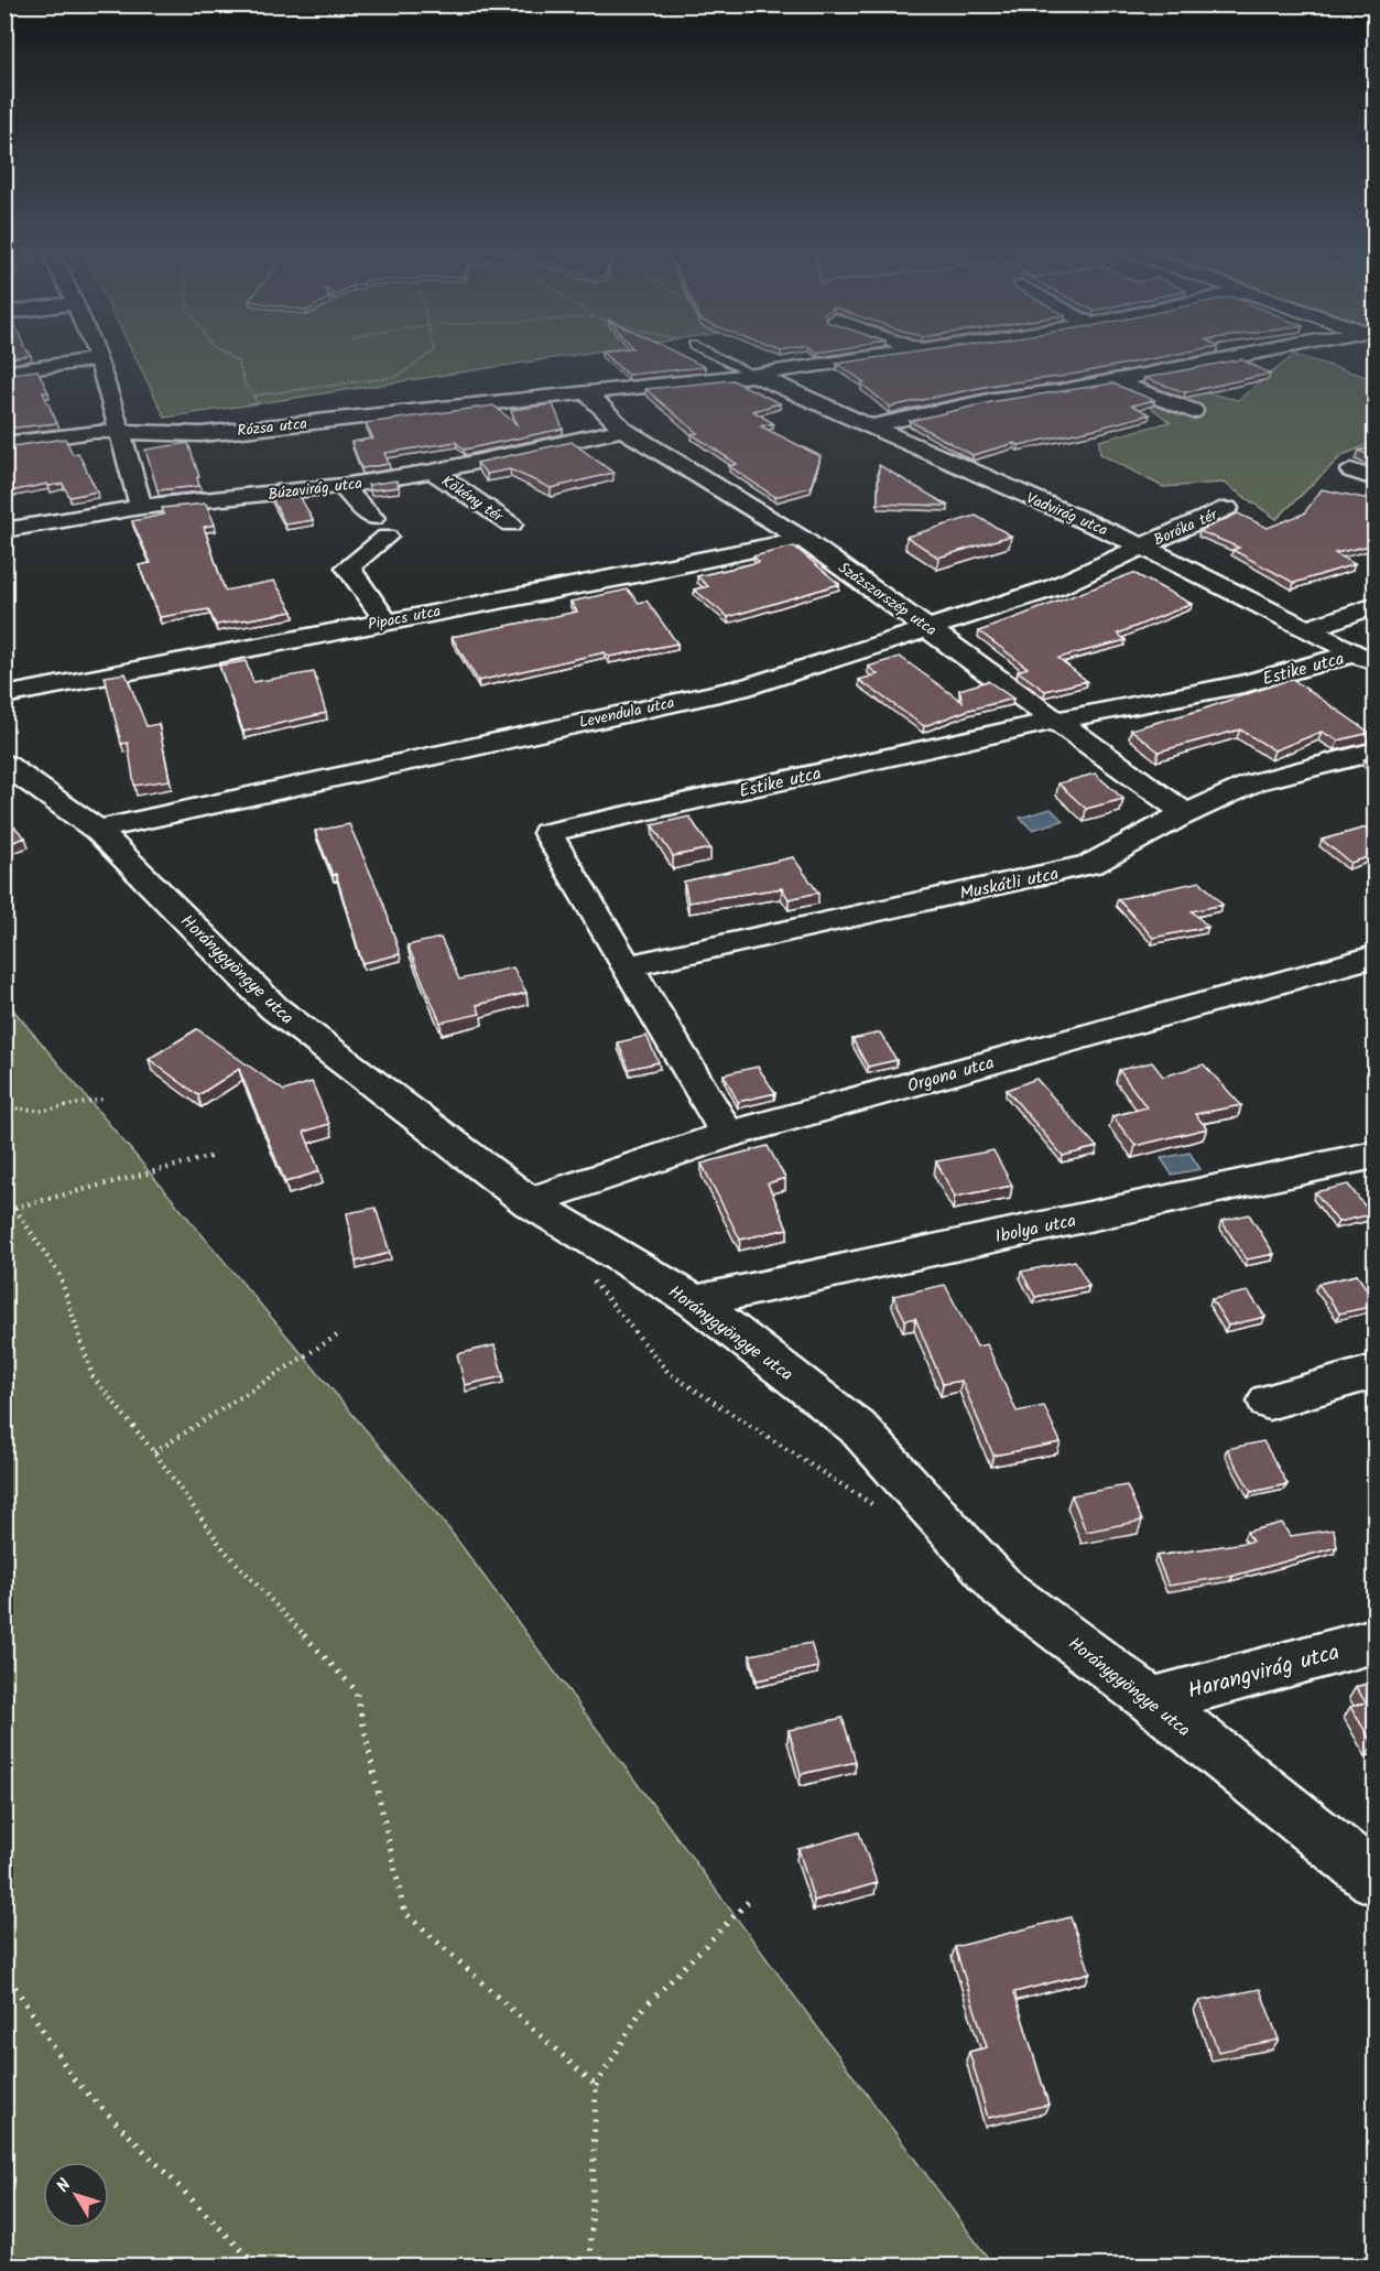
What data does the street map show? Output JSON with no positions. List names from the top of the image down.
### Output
{
  "streets": {
    "street": [
      "Rózsa utca",
      "Búzavirág utca",
      "Kökény tér",
      "Vadvirág utca",
      "Boróka tér",
      "Százszorszép utca",
      "Pipacs utca",
      "Estike utca",
      "Levendula utca",
      "Muskátli utca",
      "Horánygyöngye utca",
      "Orgona utca",
      "Ibolya utca",
      "Harangvirág utca"
    ]
  },
  "crossings": [
    ["Rózsa utca", "Vadvirág utca"],
    ["Rózsa utca", "Százszorszép utca"],
    ["Búzavirág utca", "Kökény tér"],
    ["Búzavirág utca", "Százszorszép utca"],
    ["Vadvirág utca", "Boróka tér"],
    ["Vadvirág utca", "Estike utca"],
    ["Vadvirág utca", "Levendula utca"],
    ["Boróka tér", "Levendula utca"],
    ["Százszorszép utca", "Pipacs utca"],
    ["Százszorszép utca", "Estike utca"],
    ["Százszorszép utca", "Levendula utca"],
    ["Százszorszép utca", "Muskátli utca"],
    ["Estike utca", "Muskátli utca"],
    ["Estike utca", "Orgona utca"],
    ["Levendula utca", "Horánygyöngye utca"],
    ["Horánygyöngye utca", "Orgona utca"],
    ["Horánygyöngye utca", "Ibolya utca"],
    ["Horánygyöngye utca", "Harangvirág utca"]
  ],
  "north": "top left"
}
